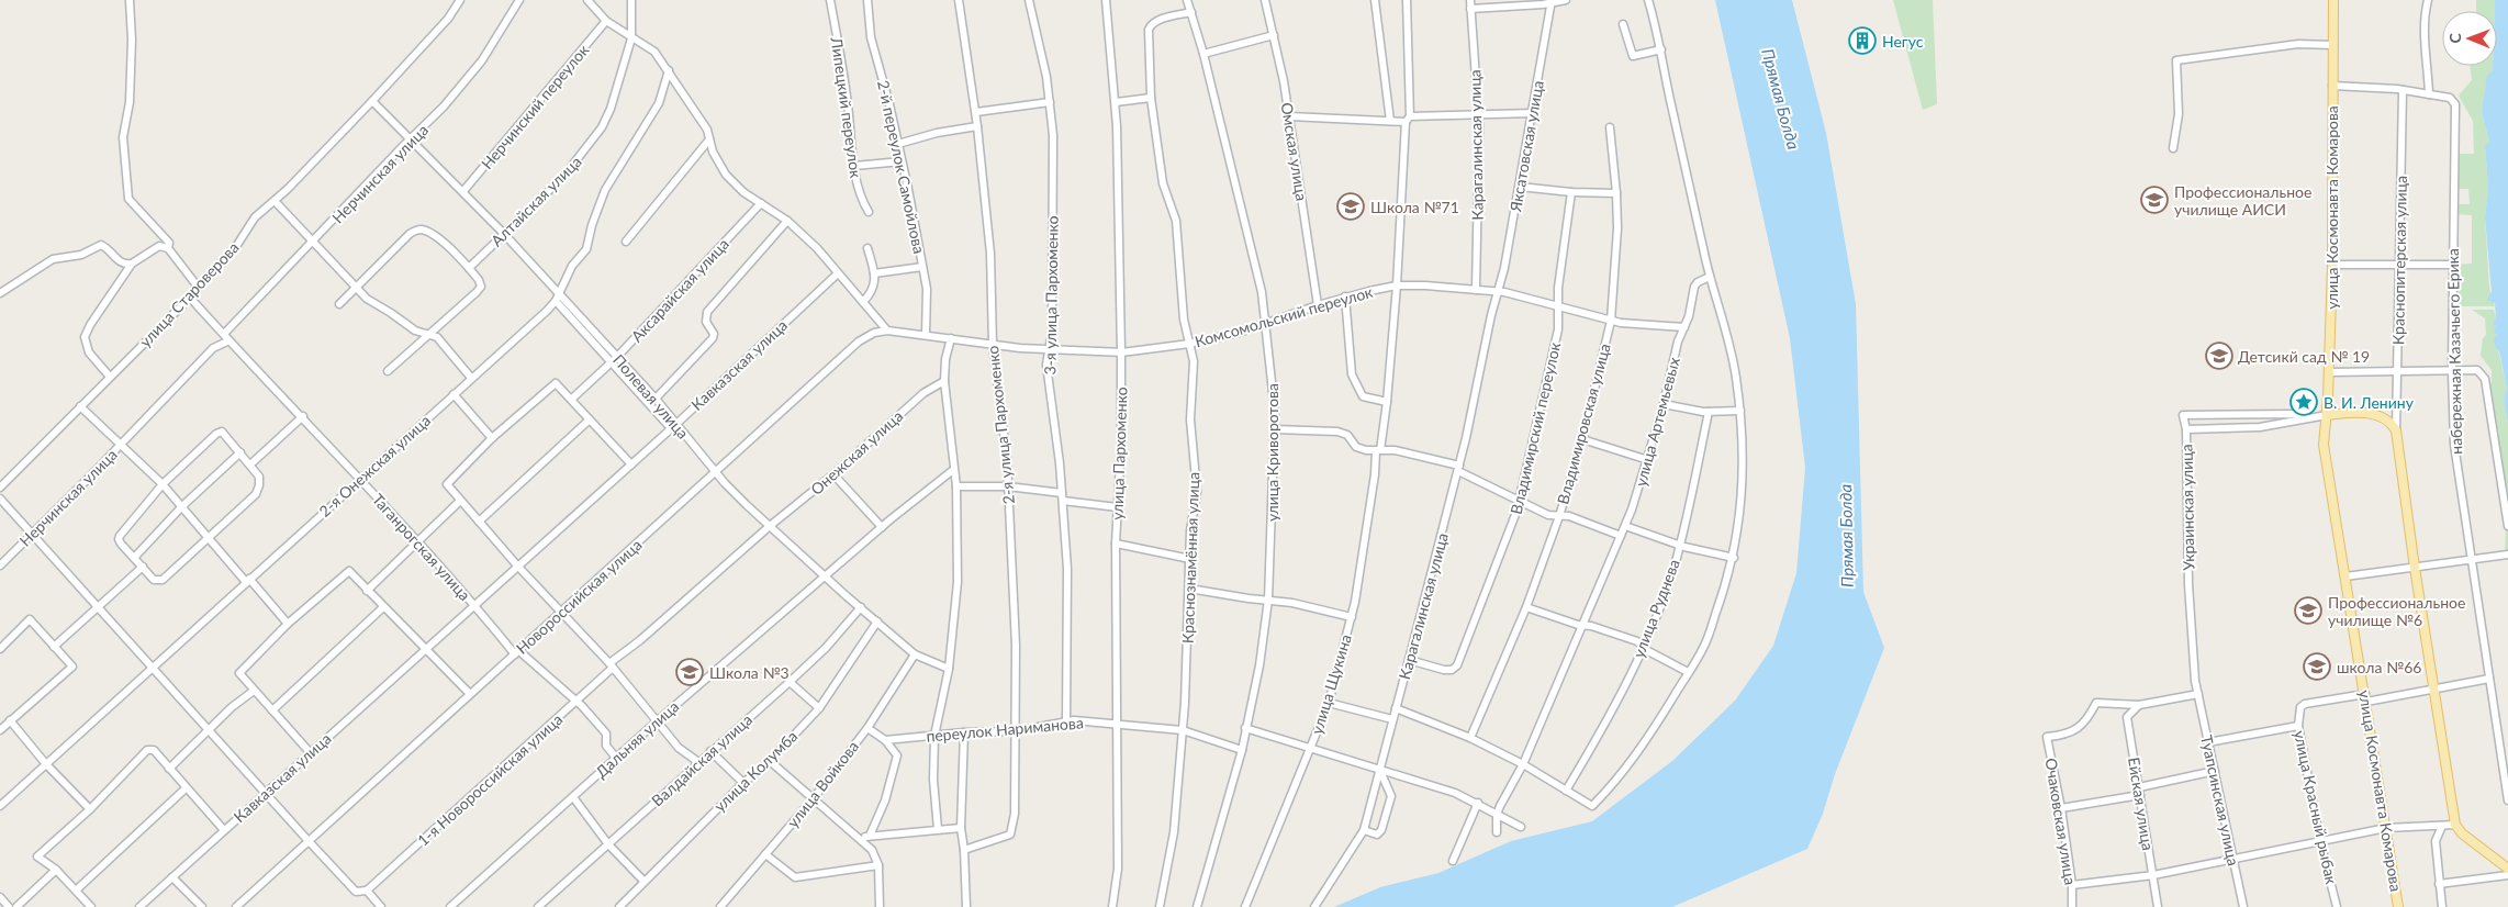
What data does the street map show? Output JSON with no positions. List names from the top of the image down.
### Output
{
  "streets": {
    "main road": ["улица Космонавта Комарова", "Краснопитерская улица"],
    "street": [
      "Нерчинский переулок",
      "Липецкий переулок",
      "Карагалинская улица",
      "Яксатовская улица",
      "Омская улица",
      "2-й переулок Самойлова",
      "Нерчинская улица",
      "Алтайская улица",
      "Аксарайская улица",
      "улица Староверова",
      "3-я улица Пархоменко",
      "Комсомольский переулок",
      "набережная Казачьего Ерика",
      "Кавказская улица",
      "Полевая улица",
      "улица Артемьевых",
      "Владимировская улица",
      "2-я улица Пархоменко",
      "Владимирский переулок",
      "Онежская улица",
      "улица Криворотова",
      "улица Пархоменко",
      "2-я Онежская улица",
      "Украинская улица",
      "Таганрогская улица",
      "Краснознамённая улица",
      "Новороссийская улица",
      "улица Руднева",
      "улица Щукина",
      "переулок Нариманова",
      "Дальняя улица",
      "Валдайская улица",
      "улица Колумба",
      "1-я Новороссийская улица",
      "улица Войкова",
      "Туапсинская улица",
      "Ейская улица",
      "улица Красный рыбак",
      "Очаковская улица"
    ]
  },
  "crossings": [
    ["Карагалинская улица", "Яксатовская улица"],
    ["Карагалинская улица", "Комсомольский переулок"],
    ["Карагалинская улица", "Владимирский переулок"],
    ["Яксатовская улица", "Комсомольский переулок"],
    ["Омская улица", "Комсомольский переулок"],
    ["2-й переулок Самойлова", "Новороссийская улица"],
    ["Нерчинская улица", "Таганрогская улица"],
    ["улица Космонавта Комарова", "Украинская улица"],
    ["улица Космонавта Комарова", "улица Красный рыбак"],
    ["Аксарайская улица", "Полевая улица"],
    ["улица Староверова", "Таганрогская улица"],
    ["3-я улица Пархоменко", "Комсомольский переулок"],
    ["3-я улица Пархоменко", "переулок Нариманова"],
    ["Комсомольский переулок", "2-я улица Пархоменко"],
    ["Комсомольский переулок", "улица Криворотова"],
    ["Комсомольский переулок", "улица Пархоменко"],
    ["Комсомольский переулок", "Краснознамённая улица"],
    ["Комсомольский переулок", "Новороссийская улица"],
    ["Комсомольский переулок", "улица Щукина"],
    ["Кавказская улица", "Полевая улица"],
    ["Кавказская улица", "Таганрогская улица"],
    ["Полевая улица", "Онежская улица"],
    ["Полевая улица", "Новороссийская улица"],
    ["Полевая улица", "Дальняя улица"],
    ["Полевая улица", "Валдайская улица"],
    ["Полевая улица", "улица Колумба"],
    ["Полевая улица", "1-я Новороссийская улица"],
    ["Полевая улица", "улица Войкова"],
    ["2-я улица Пархоменко", "переулок Нариманова"],
    ["Онежская улица", "1-я Новороссийская улица"],
    ["улица Криворотова", "Краснознамённая улица"],
    ["улица Криворотова", "переулок Нариманова"],
    ["улица Пархоменко", "переулок Нариманова"],
    ["2-я Онежская улица", "Таганрогская улица"],
    ["Украинская улица", "Туапсинская улица"],
    ["Таганрогская улица", "Новороссийская улица"],
    ["Таганрогская улица", "Дальняя улица"],
    ["Таганрогская улица", "1-я Новороссийская улица"],
    ["Краснознамённая улица", "переулок Нариманова"],
    ["Ейская улица", "Очаковская улица"]
  ],
  "water": ["Прямая Болда"],
  "places": {
    "building": ["Негус"],
    "school or university": [
      "Профессиональное училище АИСИ",
      "Школа №71",
      "Детсикй сад № 19",
      "Профессиональное училище №6",
      "школа №66",
      "Школа №3"
    ],
    "place": ["В. И. Ленину"]
  },
  "north": "left"
}
